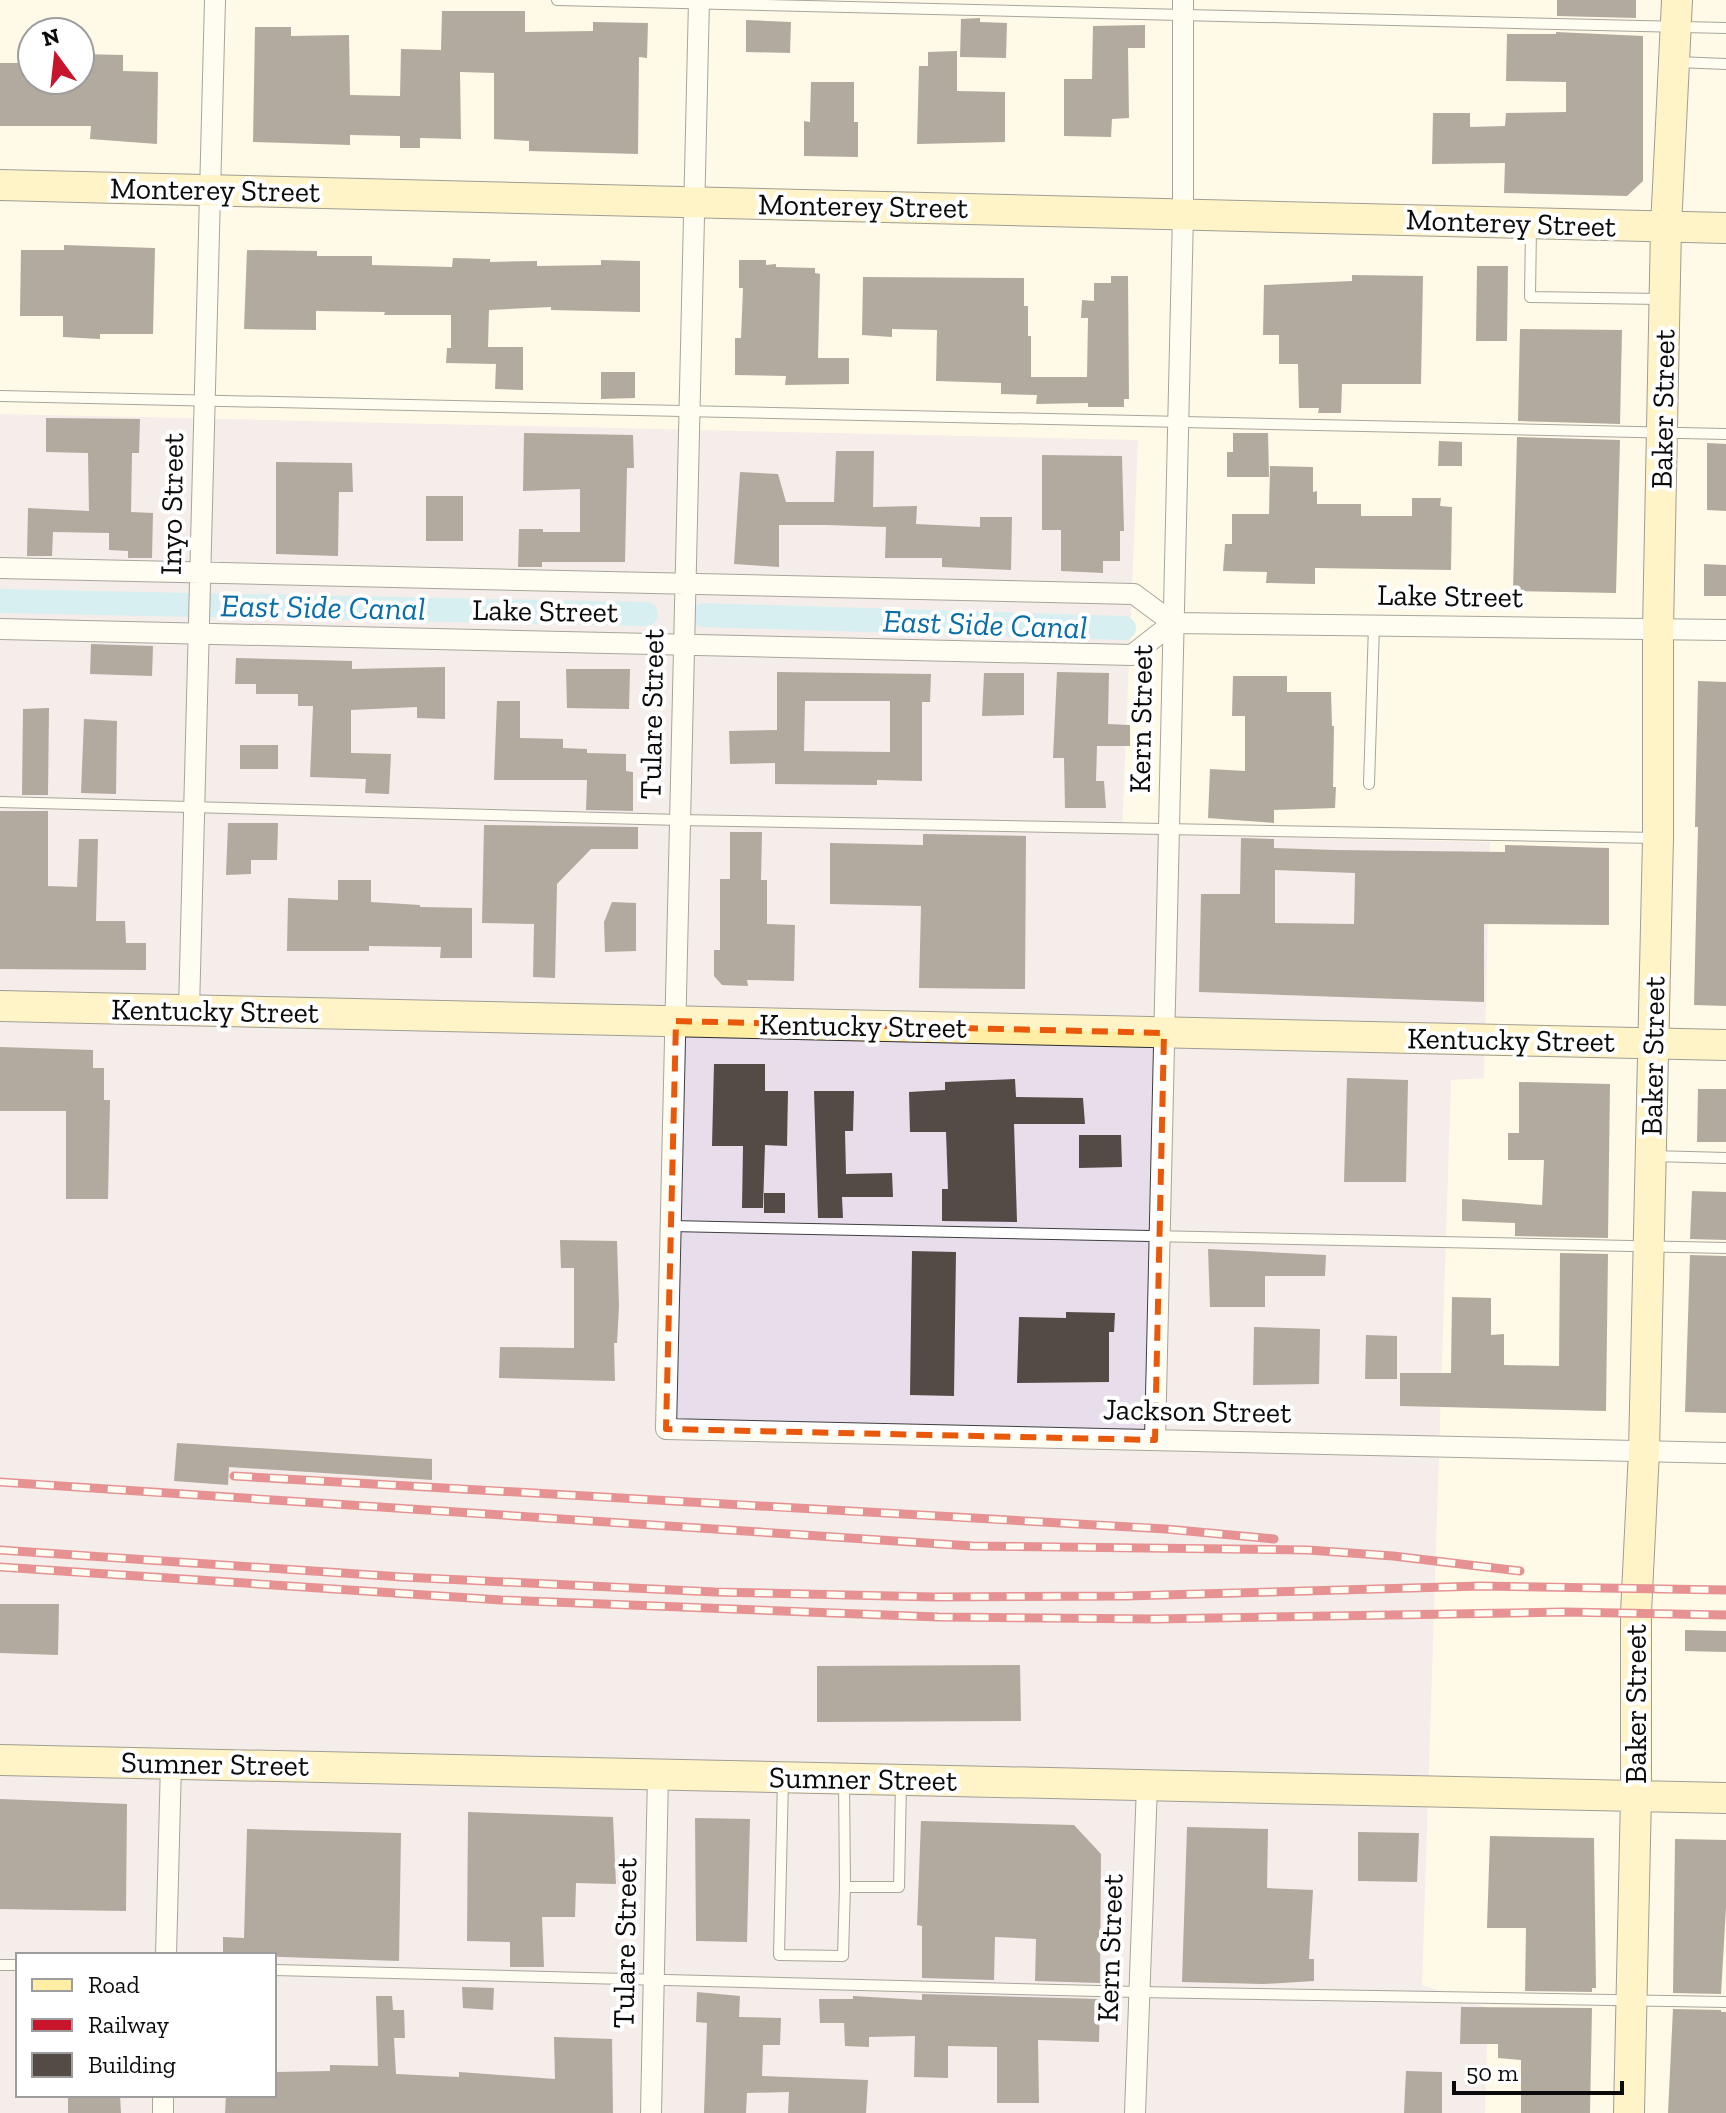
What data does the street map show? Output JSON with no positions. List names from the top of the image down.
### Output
{
  "streets": {
    "street": [
      "Monterey Street",
      "Baker Street",
      "Inyo Street",
      "Lake Street",
      "Tulare Street",
      "Kern Street",
      "Kentucky Street",
      "Jackson Street",
      "Sumner Street"
    ]
  },
  "crossings": [
    ["Monterey Street", "Baker Street"],
    ["Monterey Street", "Inyo Street"],
    ["Monterey Street", "Tulare Street"],
    ["Monterey Street", "Kern Street"],
    ["Baker Street", "Lake Street"],
    ["Baker Street", "Kentucky Street"],
    ["Baker Street", "Jackson Street"],
    ["Baker Street", "Sumner Street"],
    ["Inyo Street", "Lake Street"],
    ["Inyo Street", "Kentucky Street"],
    ["Lake Street", "Tulare Street"],
    ["Lake Street", "Kern Street"],
    ["Tulare Street", "Kentucky Street"],
    ["Tulare Street", "Jackson Street"],
    ["Tulare Street", "Sumner Street"],
    ["Kern Street", "Kentucky Street"],
    ["Kern Street", "Jackson Street"],
    ["Kern Street", "Sumner Street"]
  ],
  "water": ["East Side Canal"],
  "legend": ["Road", "Railway", "Building"],
  "scale_bar": "50 m",
  "north": "top"
}
